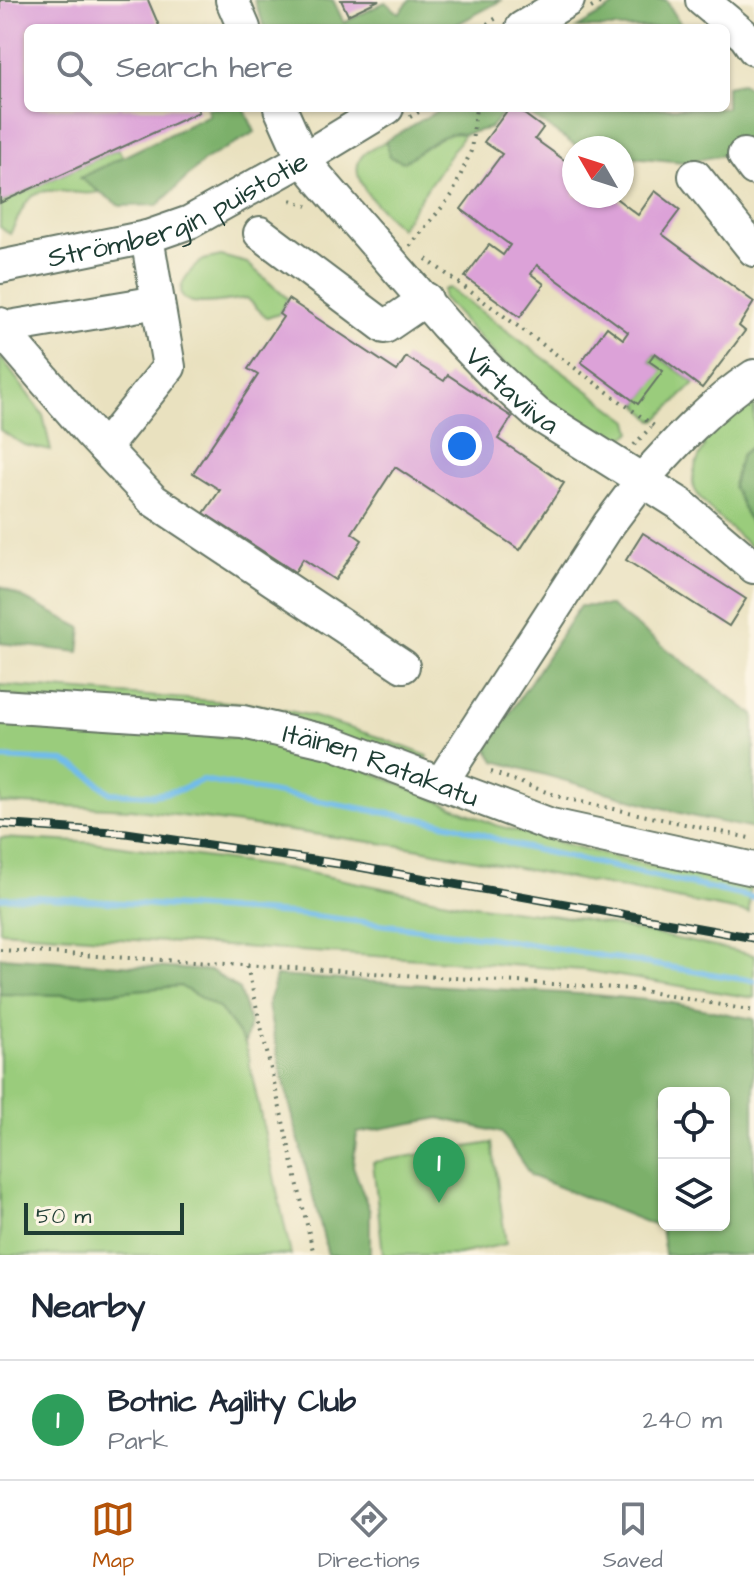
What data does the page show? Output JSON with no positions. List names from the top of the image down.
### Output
{
  "streets": {
    "street": ["Strömbergin puistotie", "Virtaviiva", "Itäinen Ratakatu"]
  },
  "crossings": [
    ["Strömbergin puistotie", "Virtaviiva"]
  ],
  "scale_bar": "50 m",
  "north": "top left",
  "page": {
    "search": "Search here",
    "pins": "1",
    "scale": "50 m",
    "heading": "Nearby",
    "list": [
      {
        "mark": "1",
        "name": "Botnic Agility Club",
        "note": "Park",
        "value": "240 m"
      }
    ],
    "nav": ["Map", "Directions", "Saved"]
  }
}
